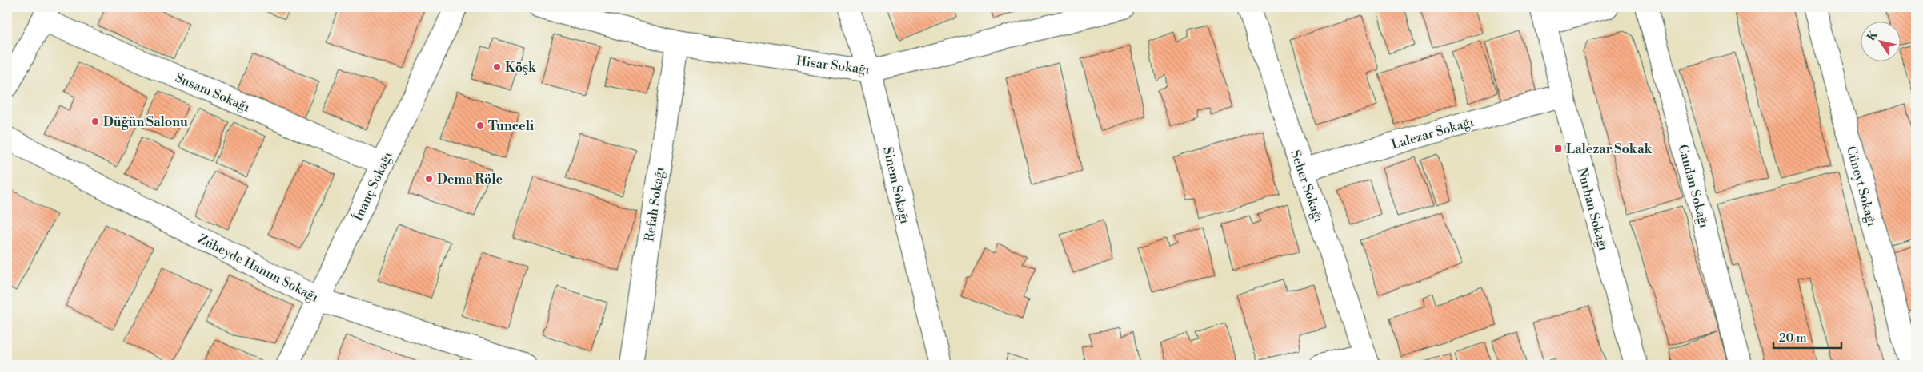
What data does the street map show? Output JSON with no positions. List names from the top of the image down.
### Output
{
  "streets": {
    "street": [
      "Hisar Sokağı",
      "Susam Sokağı",
      "Lalezar Sokağı",
      "Sinem Sokağı",
      "İnanç Sokağı",
      "Seher Sokağı",
      "Candan Sokağı",
      "Cüneyt Sokağı",
      "Refah Sokağı",
      "Nurhan Sokağı",
      "Zübeyde Hanım Sokağı"
    ]
  },
  "crossings": [
    ["Hisar Sokağı", "Sinem Sokağı"],
    ["Hisar Sokağı", "Refah Sokağı"],
    ["Susam Sokağı", "İnanç Sokağı"],
    ["Lalezar Sokağı", "Seher Sokağı"],
    ["Lalezar Sokağı", "Nurhan Sokağı"],
    ["İnanç Sokağı", "Zübeyde Hanım Sokağı"]
  ],
  "places": {
    "other": [
      "Köşk",
      "Düğün Salonu",
      "Tunceli",
      "Dema Röle"
    ],
    "transit": ["Lalezar Sokak"]
  },
  "scale_bar": "20 m",
  "north": "top left"
}
